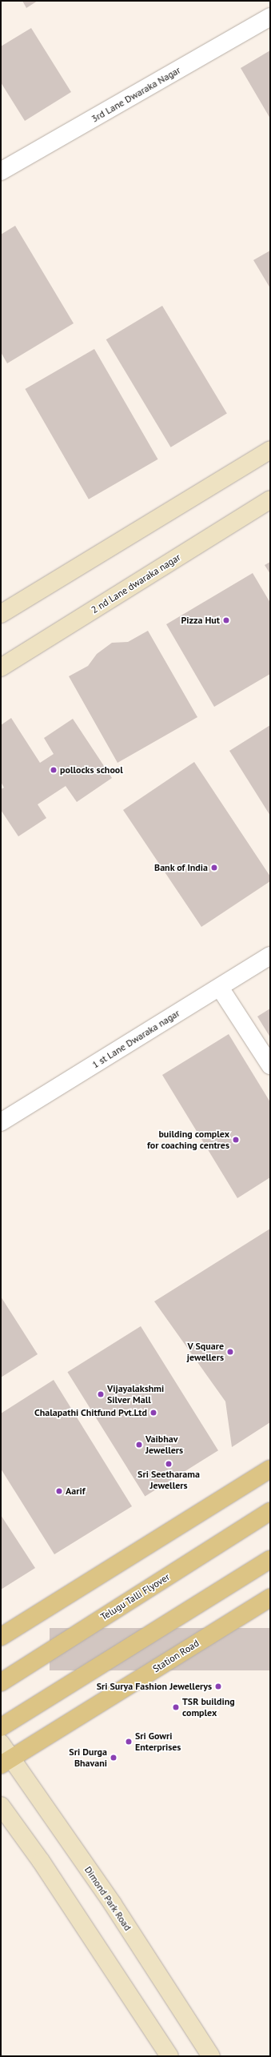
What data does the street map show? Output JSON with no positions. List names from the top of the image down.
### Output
{
  "streets": {
    "main road": [
      "2 nd Lane dwaraka nagar",
      "Telugu Talli Flyover",
      "Station Road",
      "Dimond Park Road"
    ],
    "street": ["3rd Lane Dwaraka Nagar", "1 st Lane Dwaraka nagar"]
  },
  "crossings": [
    ["Station Road", "Dimond Park Road"]
  ],
  "places": [
    "Pizza Hut",
    "pollocks school",
    "Bank of India",
    "building complex for coaching centres",
    "V Square jewellers",
    "Vijayalakshmi Silver Mall",
    "Chalapathi Chitfund Pvt.Ltd",
    "Vaibhav Jewellers",
    "Sri Seetharama Jewellers",
    "Aarif",
    "Sri Surya Fashion Jewellerys",
    "TSR building complex",
    "Sri Gowri Enterprises",
    "Sri Durga Bhavani"
  ]
}
